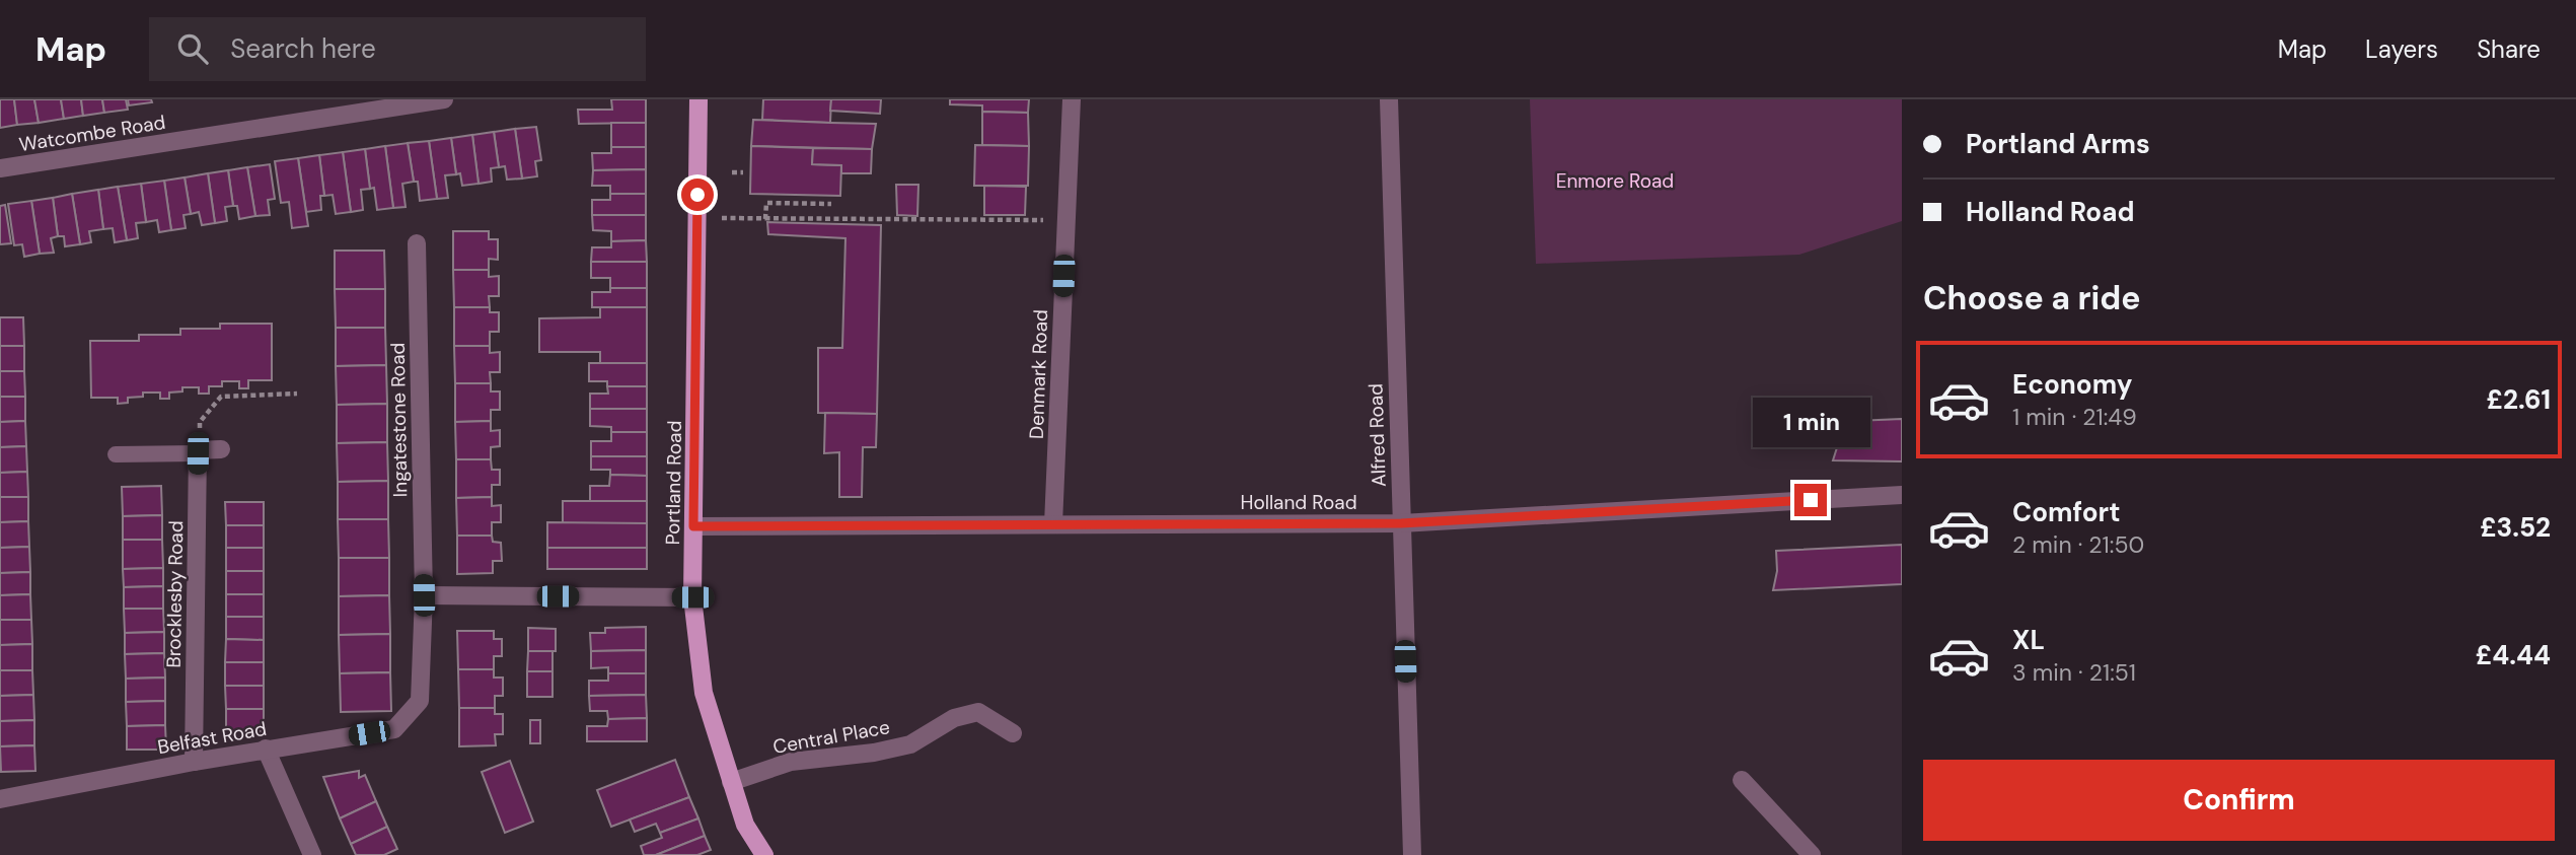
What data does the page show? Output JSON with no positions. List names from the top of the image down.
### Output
{
  "streets": {
    "main road": ["Portland Road"],
    "street": [
      "Watcombe Road",
      "Denmark Road",
      "Ingatestone Road",
      "Alfred Road",
      "Holland Road",
      "Brocklesby Road",
      "Central Place",
      "Belfast Road"
    ]
  },
  "crossings": [
    ["Denmark Road", "Holland Road"],
    ["Ingatestone Road", "Belfast Road"],
    ["Alfred Road", "Holland Road"],
    ["Portland Road", "Holland Road"],
    ["Portland Road", "Central Place"],
    ["Brocklesby Road", "Belfast Road"]
  ],
  "parks": ["Enmore Road"],
  "page": {
    "header": "Map",
    "search": "Search here",
    "nav": ["Map", "Layers", "Share"],
    "banner": ["Portland Arms", "Holland Road"],
    "heading": "Choose a ride",
    "list": [
      {
        "name": "Economy",
        "note": "1 min · 21:49",
        "value": "£2.61"
      },
      {
        "name": "Comfort",
        "note": "2 min · 21:50",
        "value": "£3.52"
      },
      {
        "name": "XL",
        "note": "3 min · 21:51",
        "value": "£4.44"
      }
    ],
    "bubble": "1 min",
    "buttons": "Confirm"
  }
}
